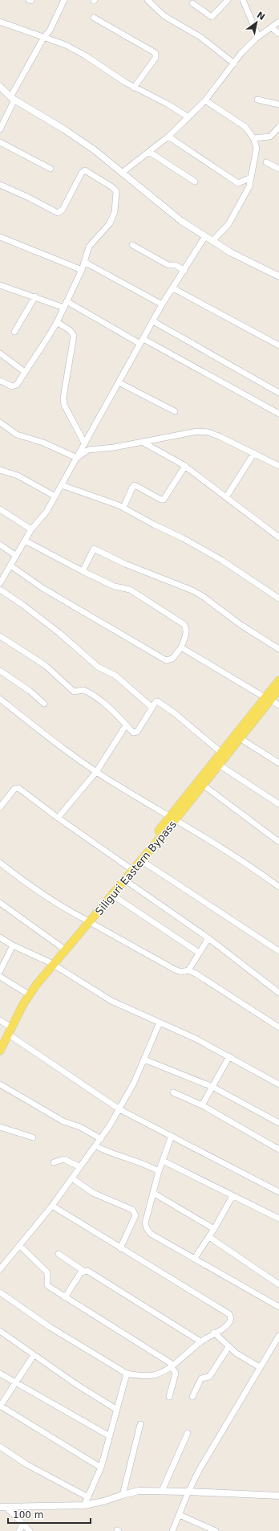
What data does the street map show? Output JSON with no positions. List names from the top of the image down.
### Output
{
  "streets": {
    "main road": ["Siliguri Eastern Bypass"]
  },
  "scale_bar": "100 m",
  "north": "top right"
}
